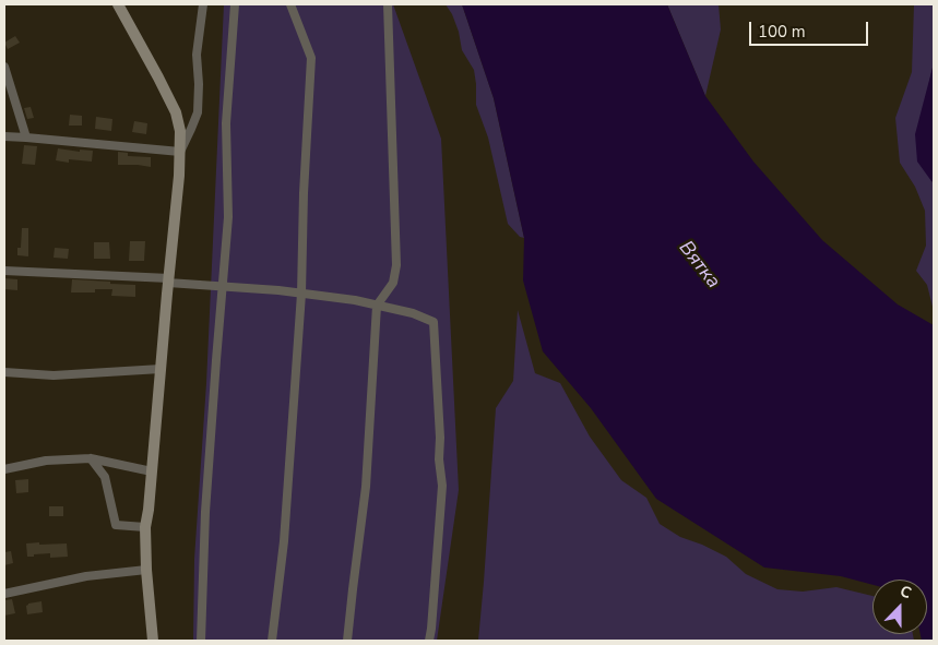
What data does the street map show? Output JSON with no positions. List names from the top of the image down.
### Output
{
  "water": ["Вятка"],
  "scale_bar": "100 m",
  "north": "top"
}
